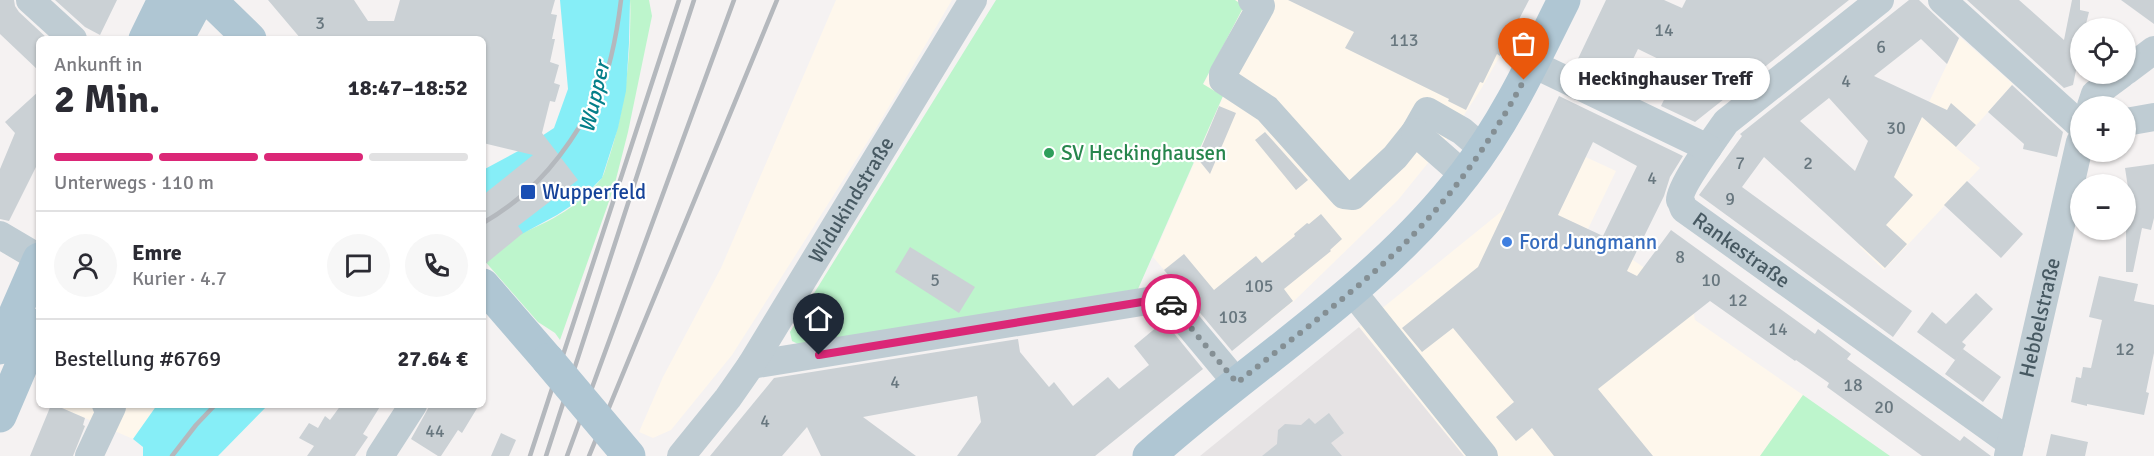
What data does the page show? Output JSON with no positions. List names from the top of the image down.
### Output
{
  "streets": {
    "street": ["Widukindstraße", "Rankestraße", "Hebbelstraße"]
  },
  "crossings": [
    ["Rankestraße", "Hebbelstraße"]
  ],
  "water": ["Wupper"],
  "places": {
    "other": ["Heckinghauser Treff", "SV Heckinghausen", "Ford Jungmann"],
    "transit": ["Wupperfeld"]
  },
  "house_numbers": [
    "3",
    "14",
    "113",
    "6",
    "4",
    "30",
    "7",
    "2",
    "4",
    "9",
    "8",
    "5",
    "10",
    "105",
    "12",
    "103",
    "14",
    "12",
    "4",
    "18",
    "20",
    "4",
    "44"
  ],
  "page": {
    "map_buttons": ["+", "−"],
    "heading": ["2 Min.", "Ankunft in", "18:47–18:52"],
    "panel": [
      "Emre",
      "Kurier · 4.7",
      "Bestellung #6769",
      "27.64 €"
    ],
    "bubble": "Heckinghauser Treff",
    "bar": "Unterwegs · 110 m"
  }
}
